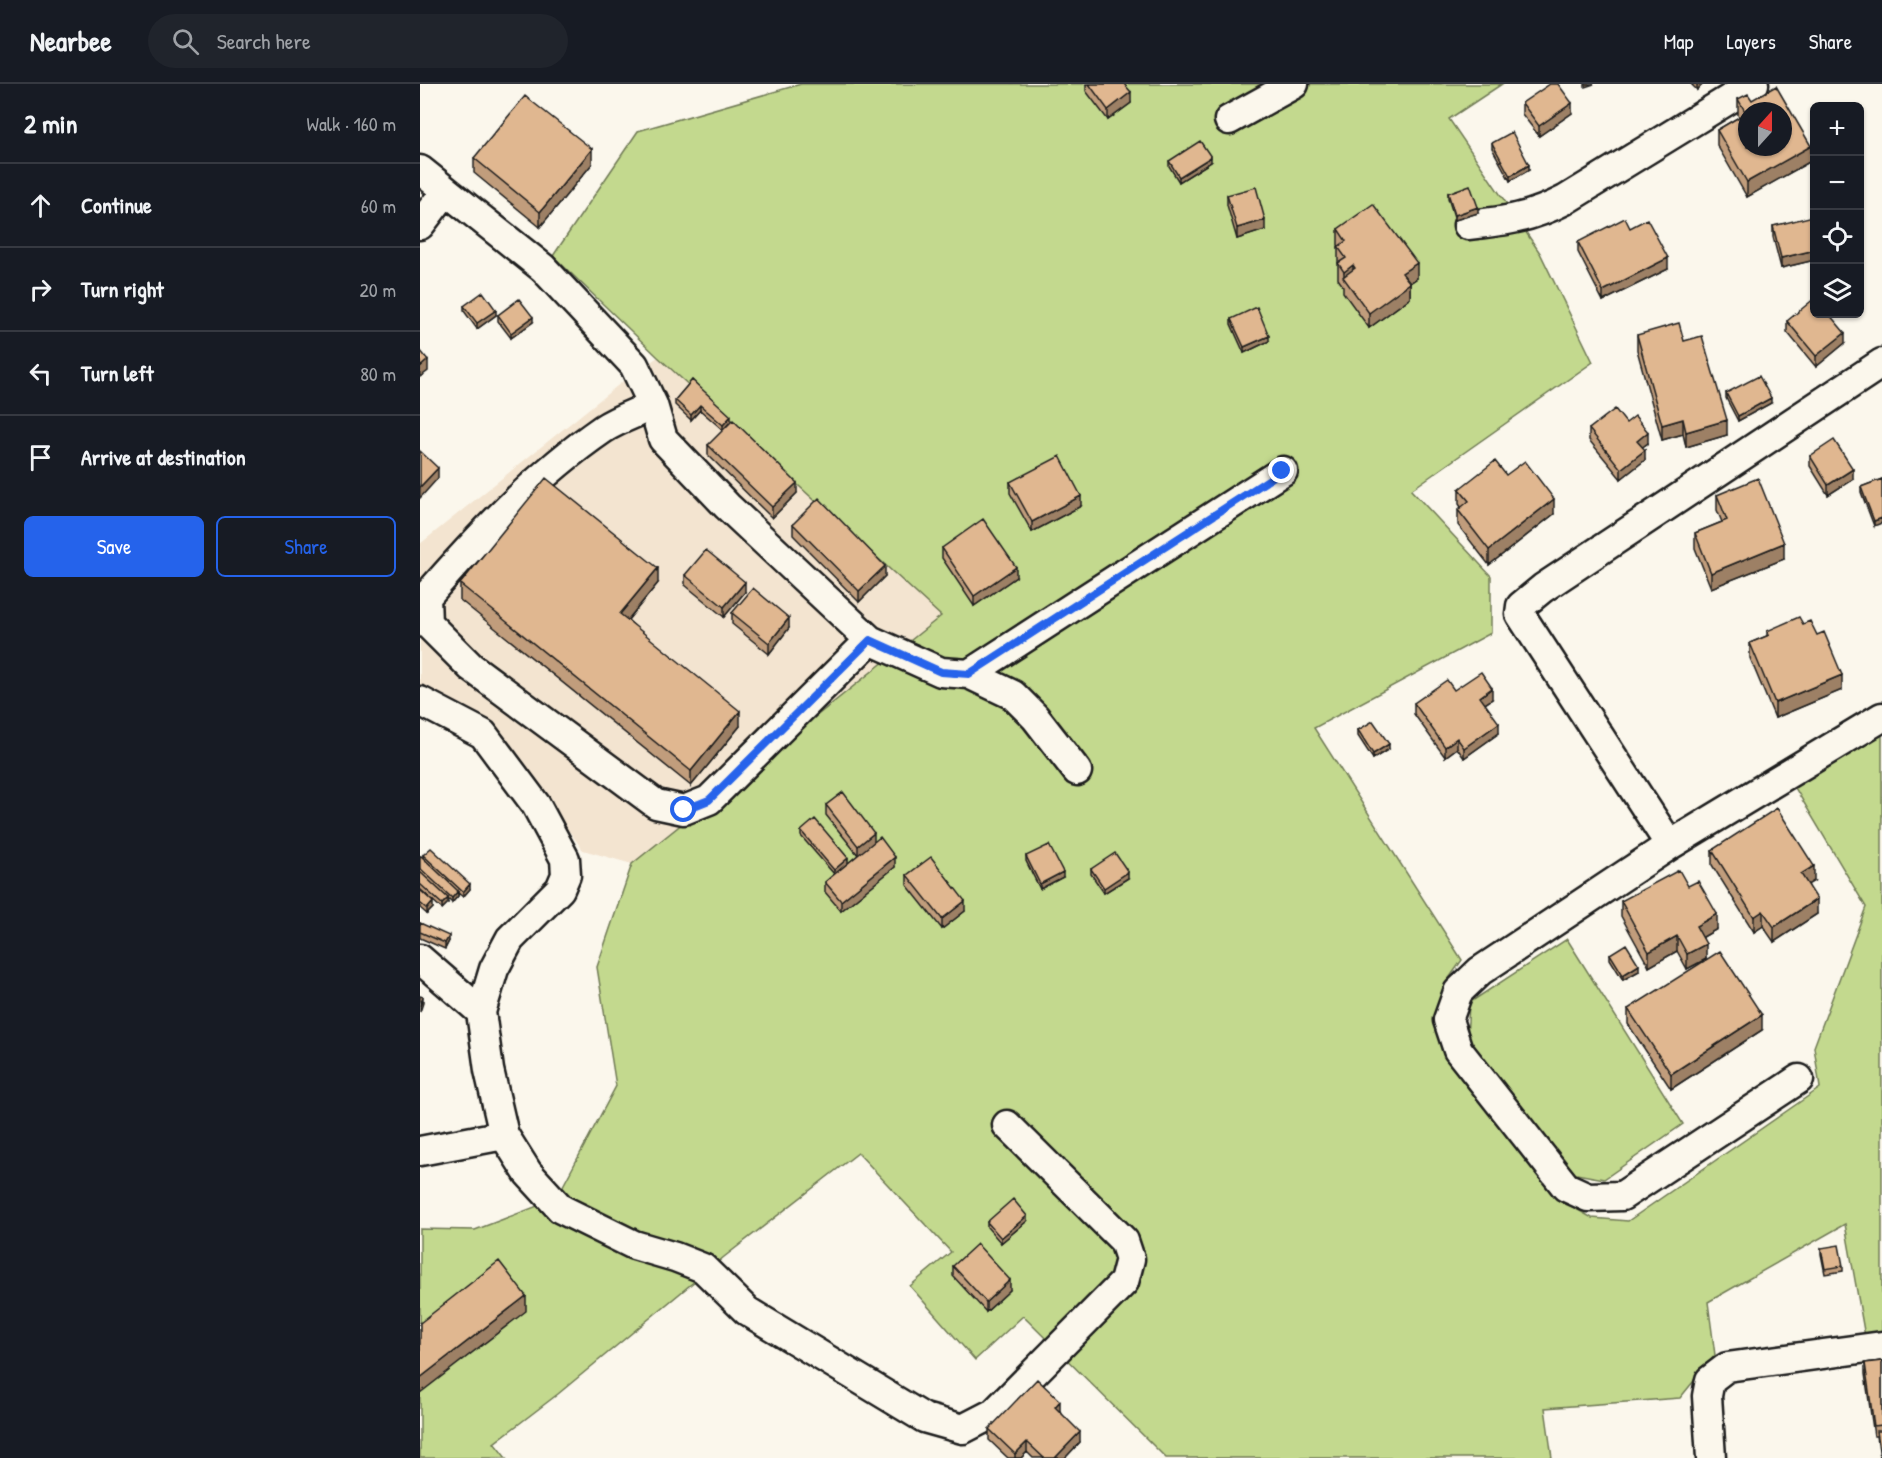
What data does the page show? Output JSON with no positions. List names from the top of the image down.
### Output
{
  "north": "top",
  "page": {
    "header": "Nearbee",
    "search": "Search here",
    "nav": ["Map", "Layers", "Share"],
    "heading": ["2 min", "Walk · 160 m"],
    "map_buttons": ["+", "−"],
    "list": [
      ["Continue", "60 m"],
      ["Turn right", "20 m"],
      ["Turn left", "80 m"],
      "Arrive at destination"
    ],
    "buttons": ["Save", "Share"]
  }
}
